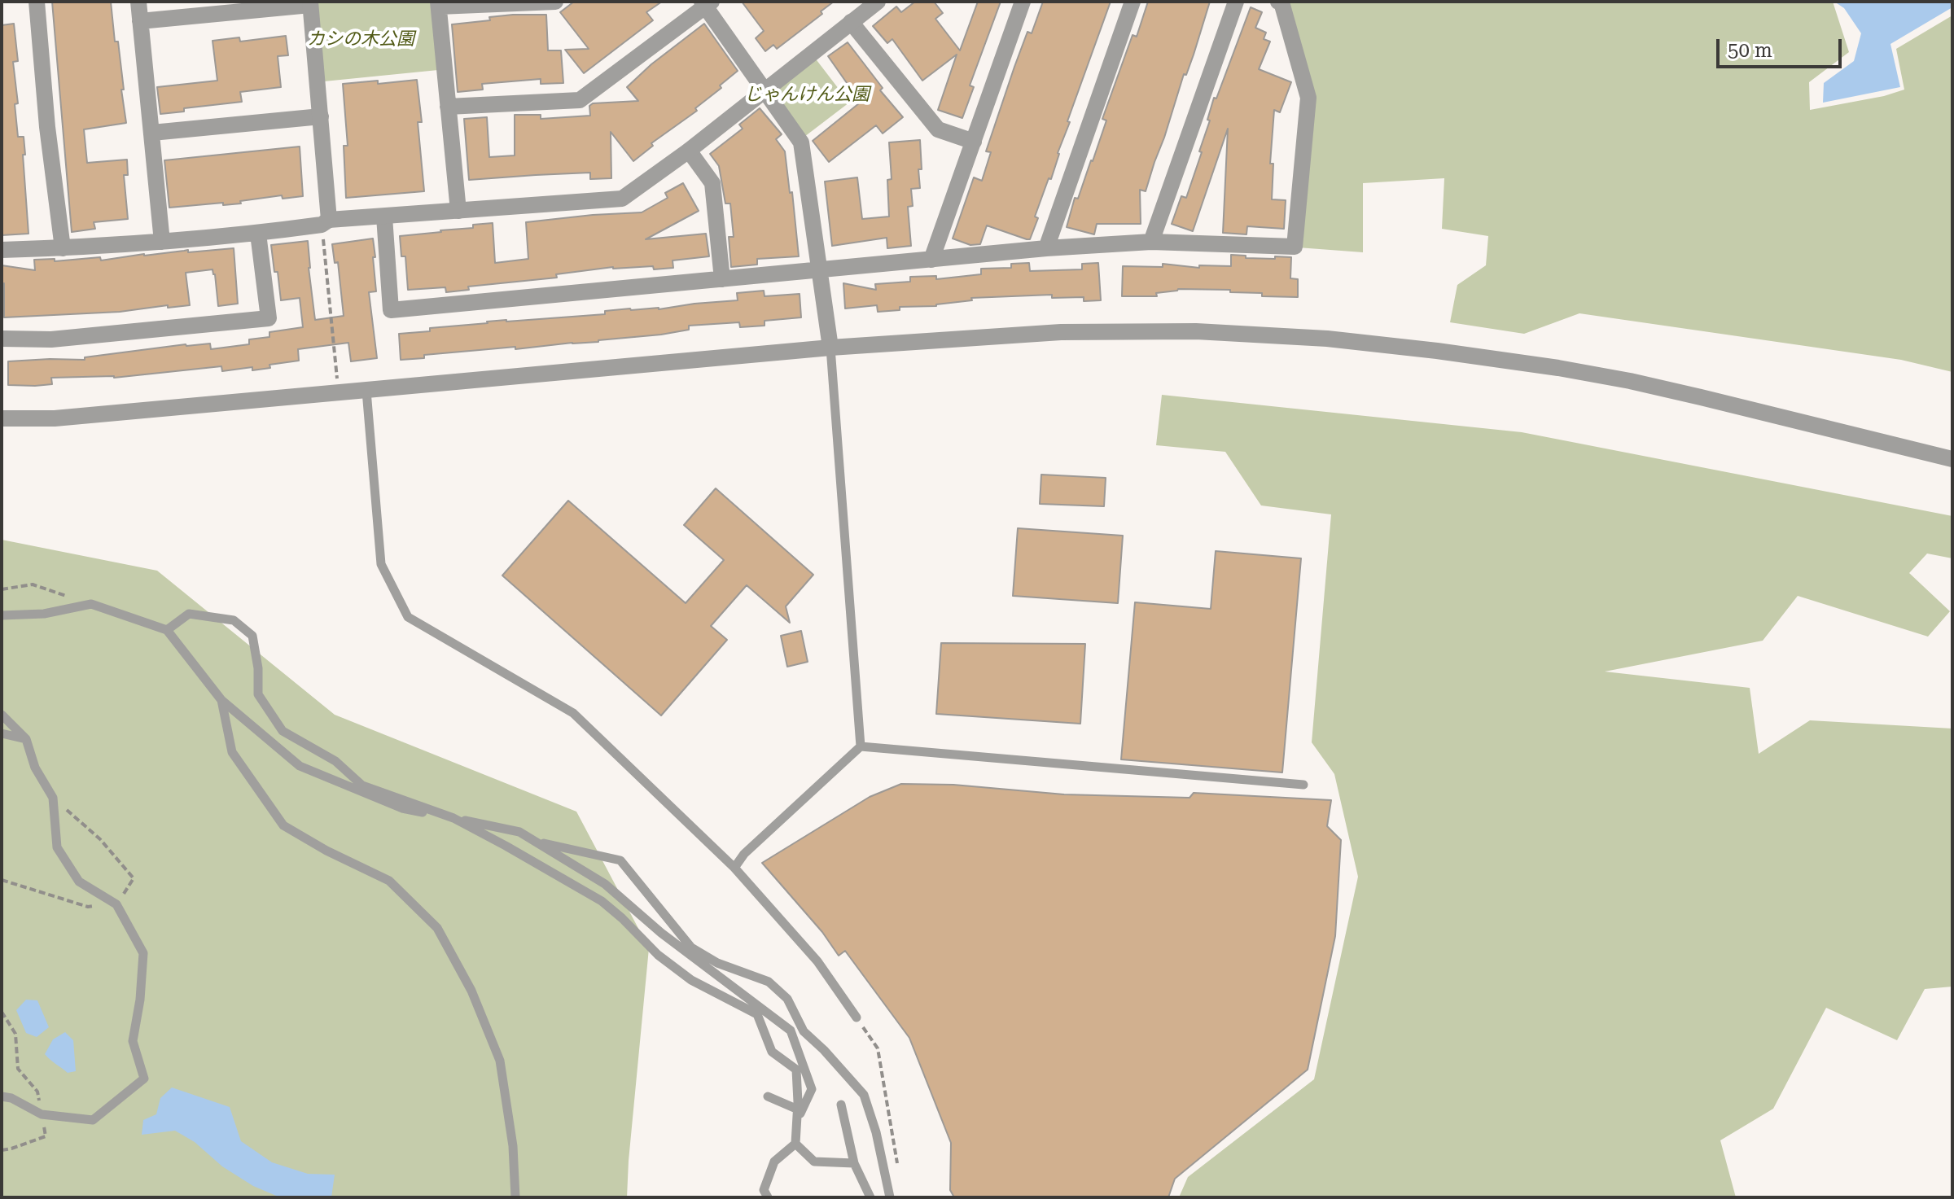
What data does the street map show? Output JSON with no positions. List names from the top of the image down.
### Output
{
  "parks": ["カシの木公園", "じゃんけん公園"],
  "scale_bar": "50 m"
}
